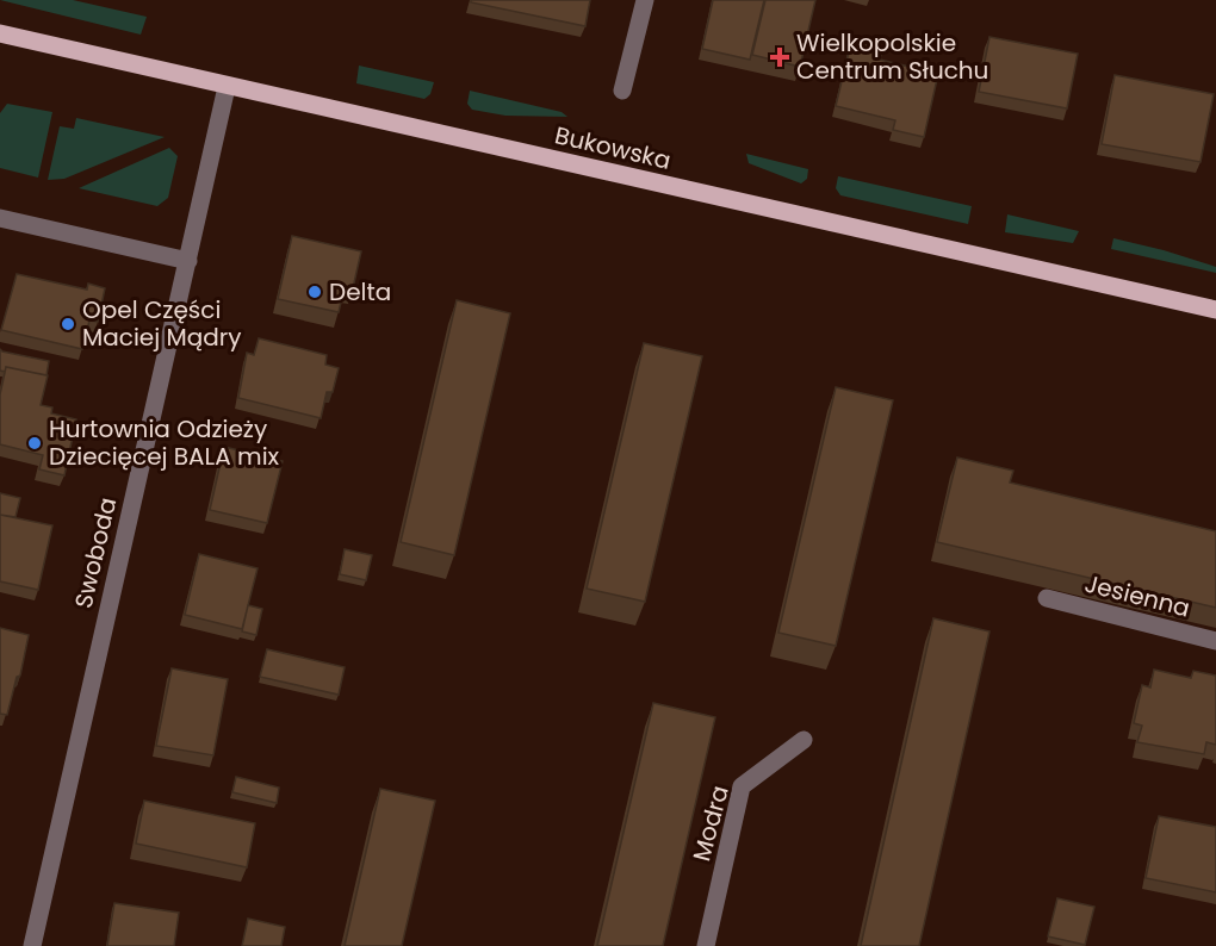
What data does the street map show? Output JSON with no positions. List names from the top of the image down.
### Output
{
  "streets": {
    "main road": ["Bukowska"],
    "street": ["Swoboda", "Jesienna", "Modra"]
  },
  "crossings": [
    ["Bukowska", "Swoboda"]
  ],
  "places": {
    "health": ["Wielkopolskie Centrum Słuchu"],
    "other": ["Delta", "Opel Części Maciej Mądry", "Hurtownia Odzieży Dziecięcej BALA mix"]
  }
}
